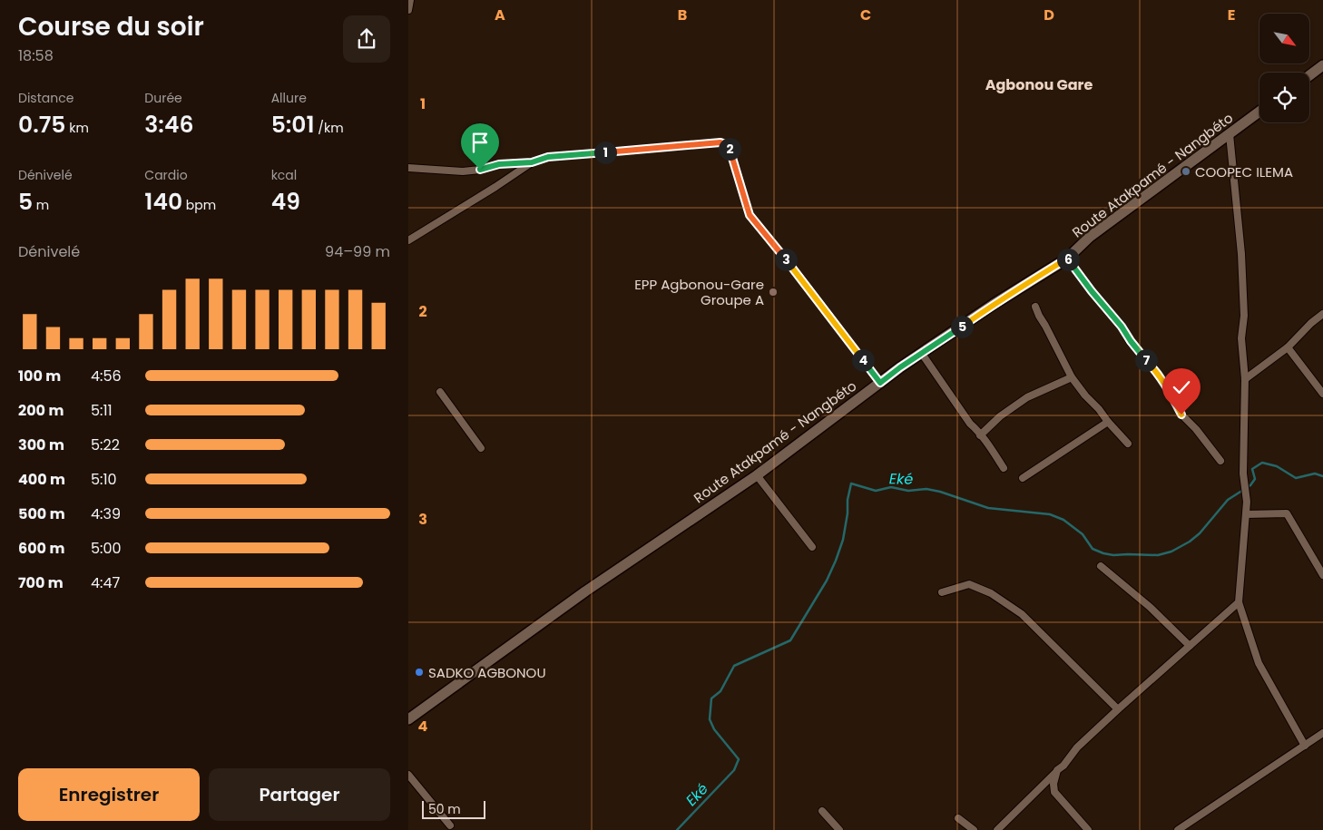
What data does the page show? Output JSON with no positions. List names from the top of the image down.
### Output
{
  "streets": {
    "main road": ["Route Atakpamé - Nangbéto"]
  },
  "districts": ["Agbonou Gare"],
  "water": ["Eké"],
  "places": ["COOPEC ILEMA", "EPP Agbonou-Gare Groupe A", "SADKO AGBONOU"],
  "scale_bar": "50 m",
  "north": "bottom right",
  "page": {
    "heading": ["Course du soir", "18:58"],
    "stats": [
      ["Distance", "0.75 km"],
      ["Durée", "3:46"],
      ["Allure", "5:01 /km"],
      ["Dénivelé", "5 m"],
      ["Cardio", "140 bpm"],
      ["kcal", "49"]
    ],
    "pins": [
      "2",
      "1",
      "3",
      "6",
      "5",
      "4",
      "7"
    ],
    "chart": ["Dénivelé", "94–99 m"],
    "list": [
      {
        "name": "100 m",
        "note": "4:56"
      },
      {
        "name": "200 m",
        "note": "5:11"
      },
      {
        "name": "300 m",
        "note": "5:22"
      },
      {
        "name": "400 m",
        "note": "5:10"
      },
      {
        "name": "500 m",
        "note": "4:39"
      },
      {
        "name": "600 m",
        "note": "5:00"
      },
      {
        "name": "700 m",
        "note": "4:47"
      }
    ],
    "buttons": ["Enregistrer", "Partager"],
    "scale": "50 m"
  },
  "grid": {
    "columns": [
      "A",
      "B",
      "C",
      "D",
      "E"
    ],
    "rows": [
      "1",
      "2",
      "3",
      "4"
    ]
  }
}
